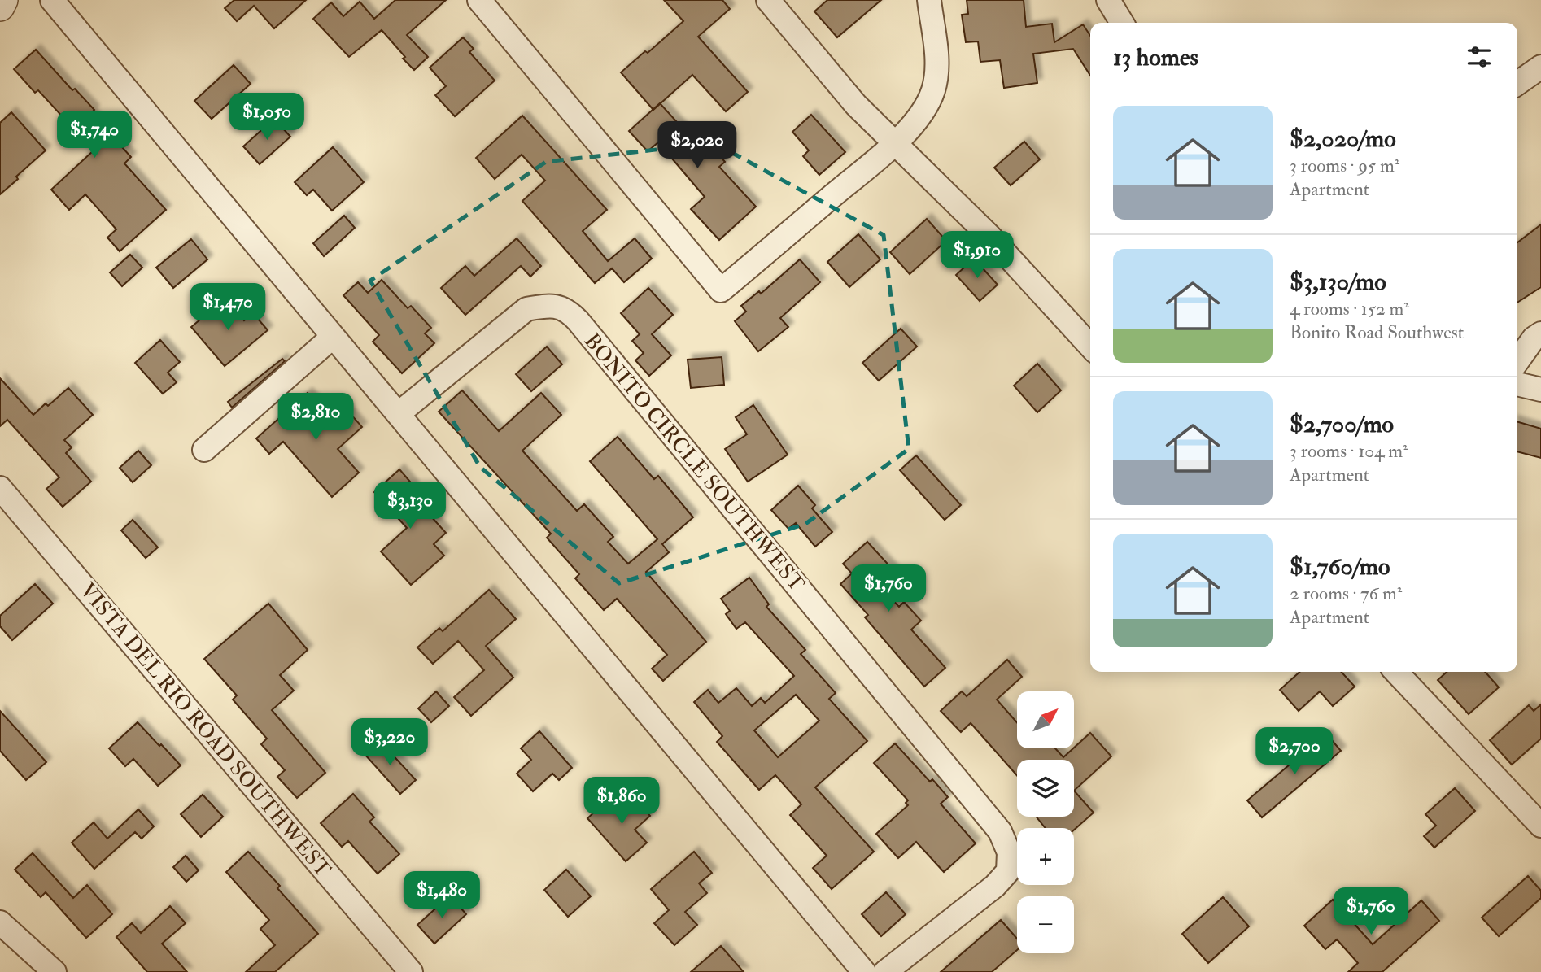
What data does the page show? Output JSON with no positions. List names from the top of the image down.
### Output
{
  "streets": {
    "street": ["BONITO CIRCLE SOUTHWEST", "VISTA DEL RIO ROAD SOUTHWEST"]
  },
  "north": "top right",
  "page": {
    "heading": "13 homes",
    "list": [
      {
        "name": "$2,020/mo",
        "note": "3 rooms · 95 m² · Apartment"
      },
      {
        "name": "$3,130/mo",
        "note": "4 rooms · 152 m² · Bonito Road Southwest"
      },
      {
        "name": "$2,700/mo",
        "note": "3 rooms · 104 m² · Apartment"
      },
      {
        "name": "$1,760/mo",
        "note": "2 rooms · 76 m² · Apartment"
      }
    ],
    "price": [
      "$1,050",
      "$1,740",
      "$2,020",
      "$1,910",
      "$1,470",
      "$2,810",
      "$3,130",
      "$1,760",
      "$3,220",
      "$2,700",
      "$1,860",
      "$1,480",
      "$1,760"
    ],
    "map_buttons": ["+", "−"]
  }
}
